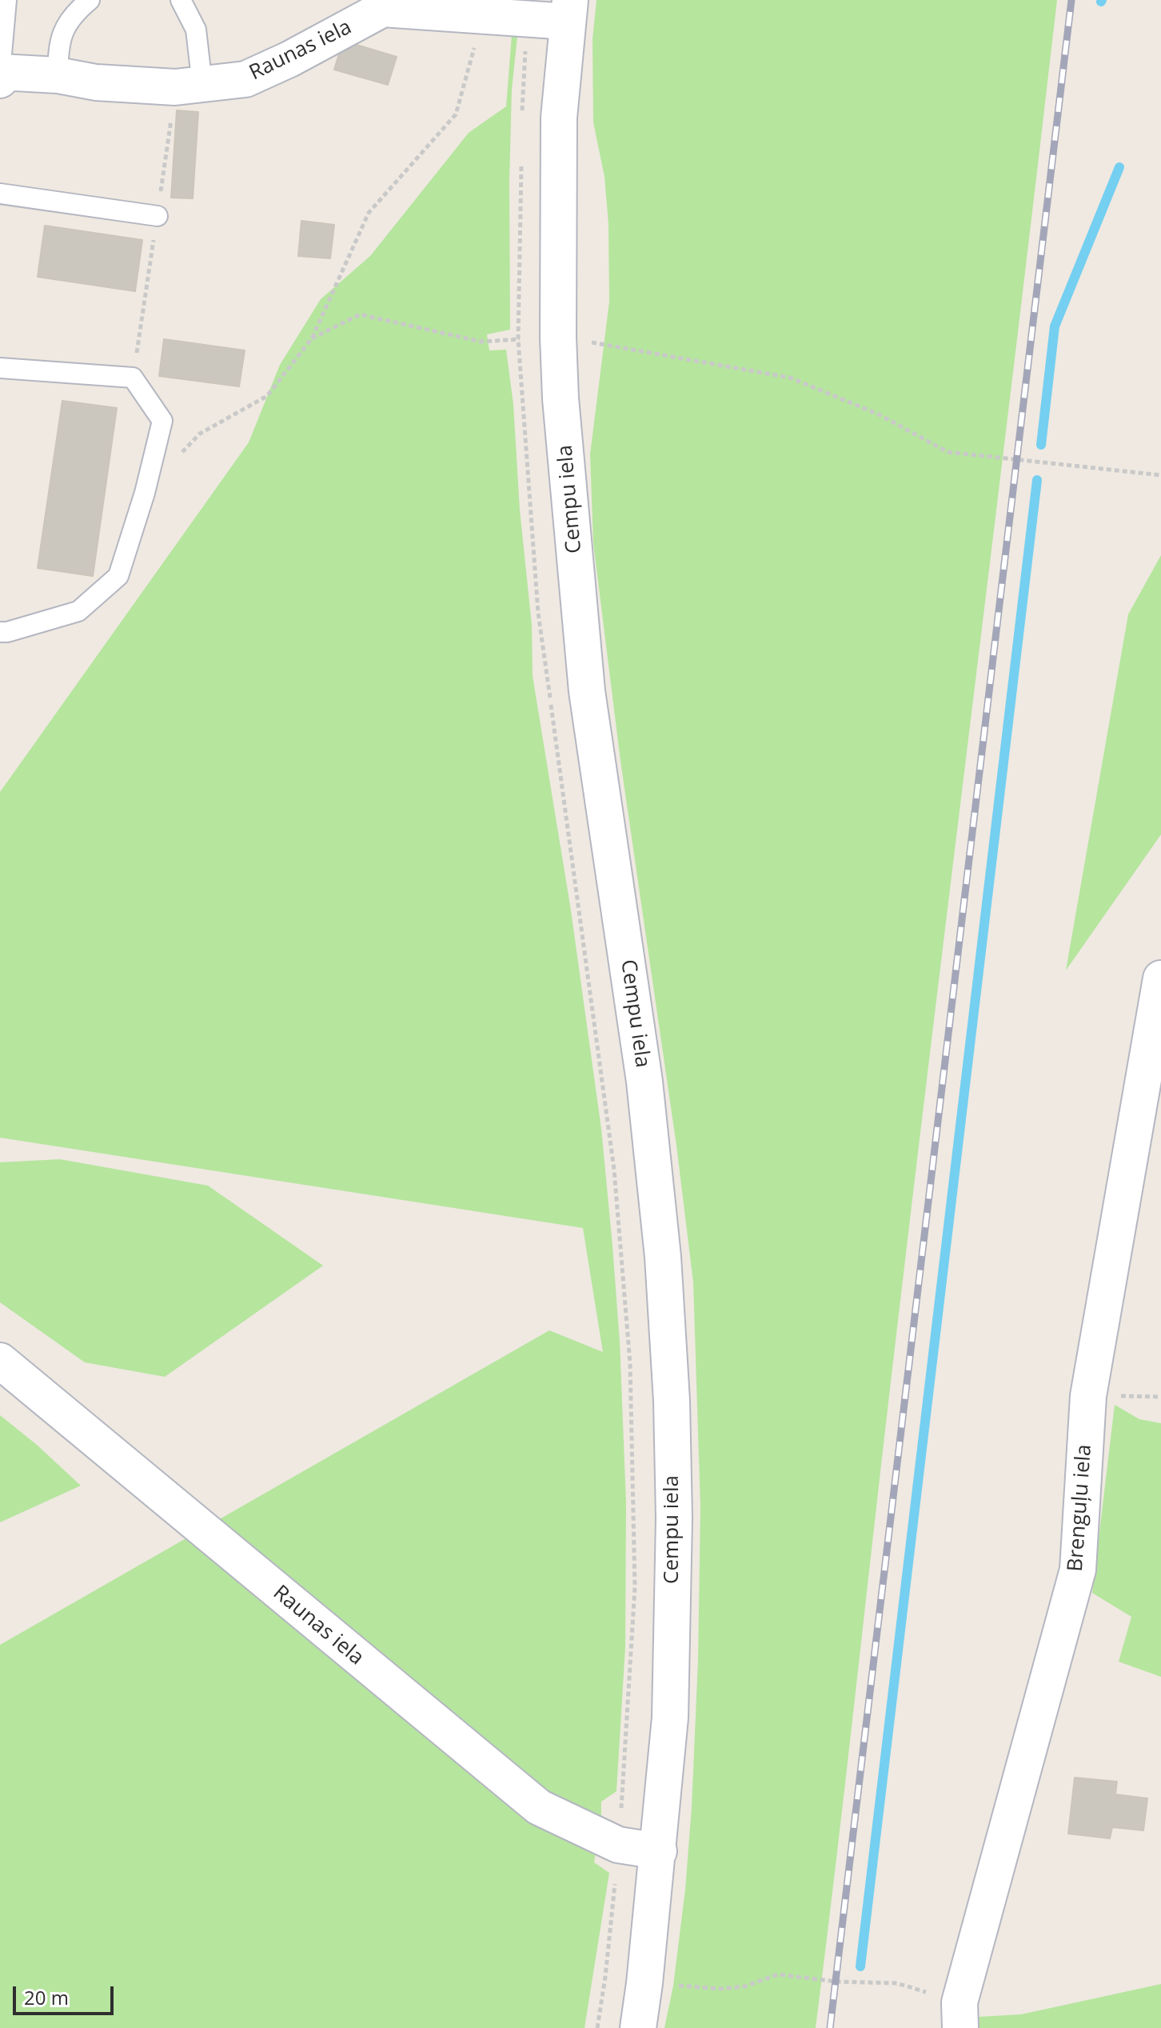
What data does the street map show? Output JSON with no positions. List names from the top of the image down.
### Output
{
  "streets": {
    "street": ["Raunas iela", "Cempu iela", "Brenguļu iela"]
  },
  "crossings": [
    ["Raunas iela", "Cempu iela"]
  ],
  "scale_bar": "20 m"
}
